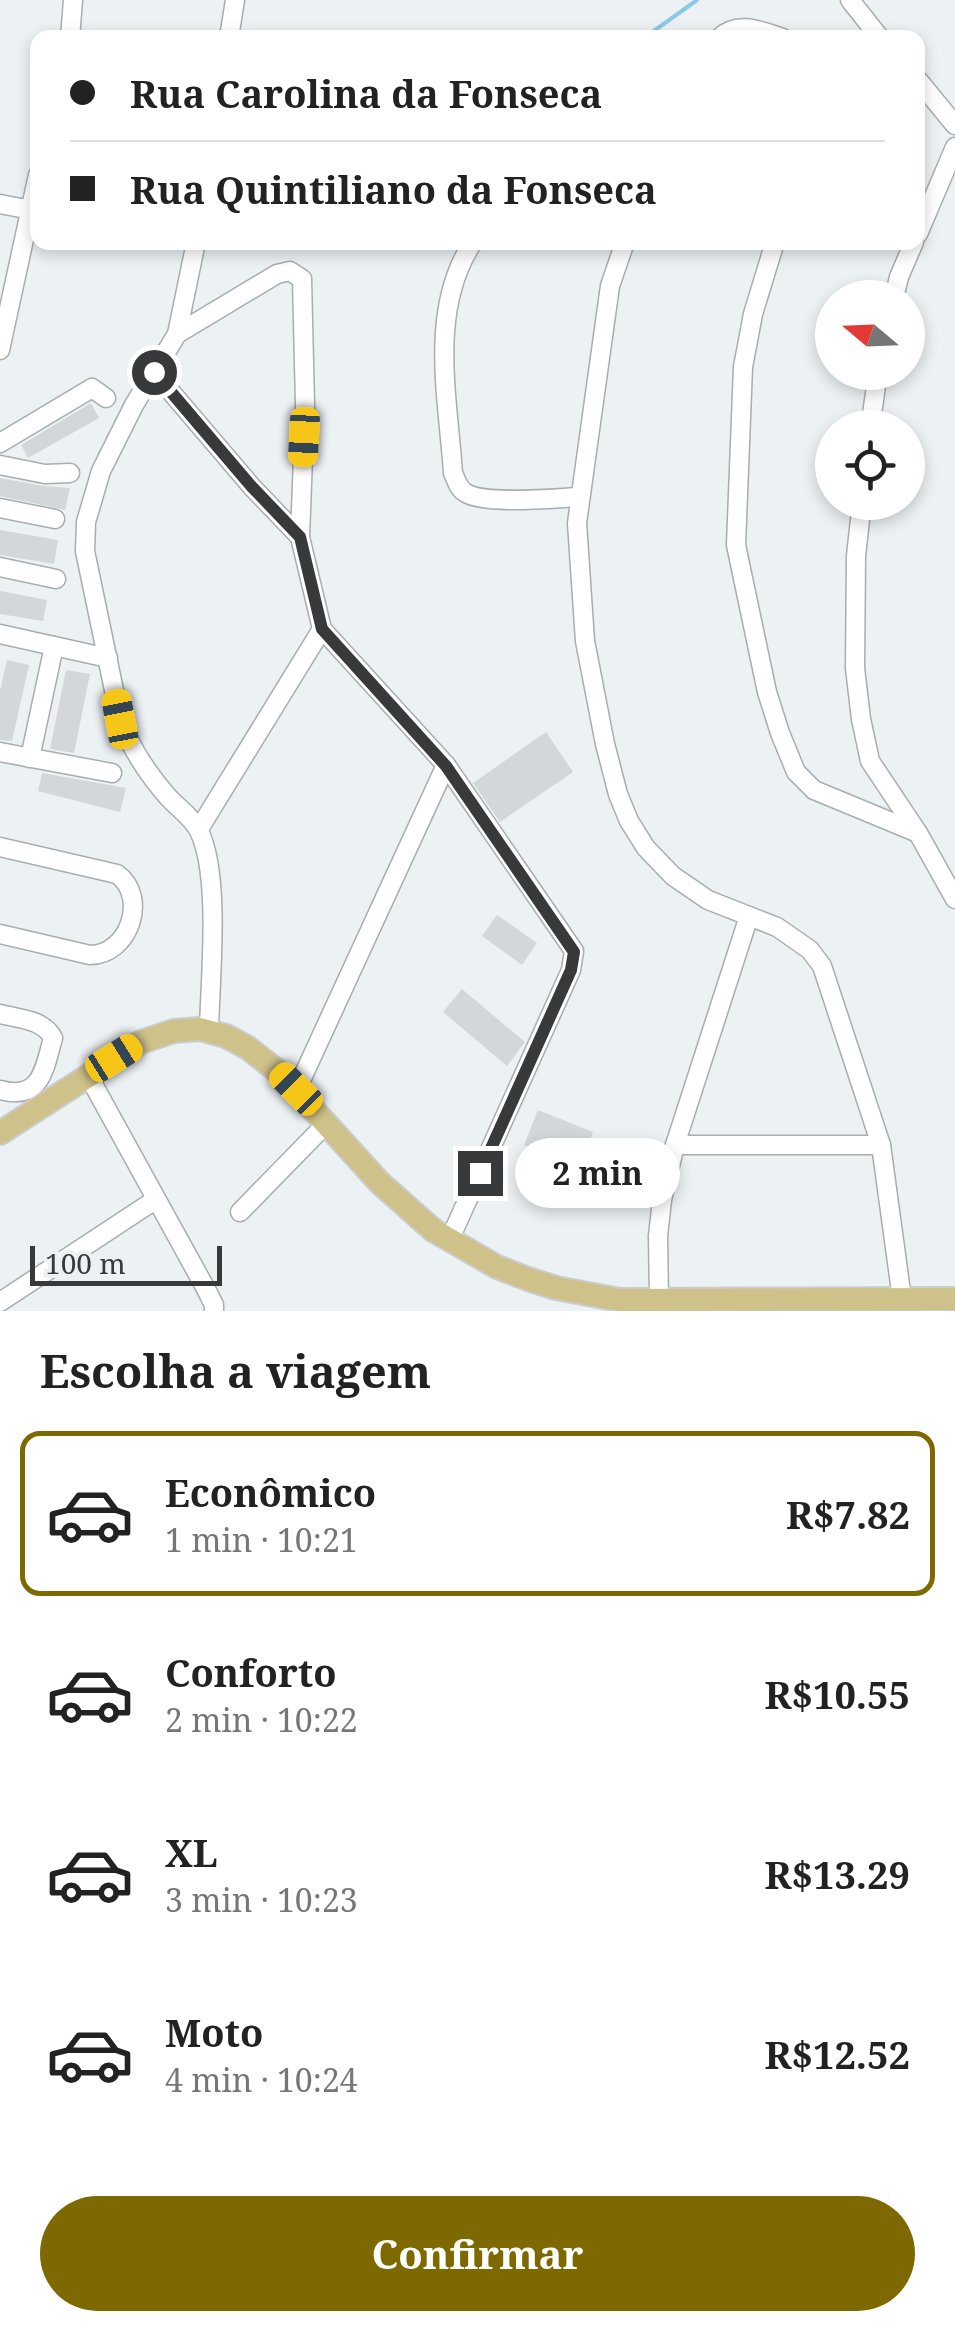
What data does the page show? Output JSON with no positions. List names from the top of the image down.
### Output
{
  "scale_bar": "100 m",
  "north": "left",
  "page": {
    "banner": ["Rua Carolina da Fonseca", "Rua Quintiliano da Fonseca"],
    "bubble": "2 min",
    "scale": "100 m",
    "heading": "Escolha a viagem",
    "list": [
      {
        "name": "Econômico",
        "note": "1 min · 10:21",
        "value": "R$7.82"
      },
      {
        "name": "Conforto",
        "note": "2 min · 10:22",
        "value": "R$10.55"
      },
      {
        "name": "XL",
        "note": "3 min · 10:23",
        "value": "R$13.29"
      },
      {
        "name": "Moto",
        "note": "4 min · 10:24",
        "value": "R$12.52"
      }
    ],
    "buttons": "Confirmar"
  }
}
